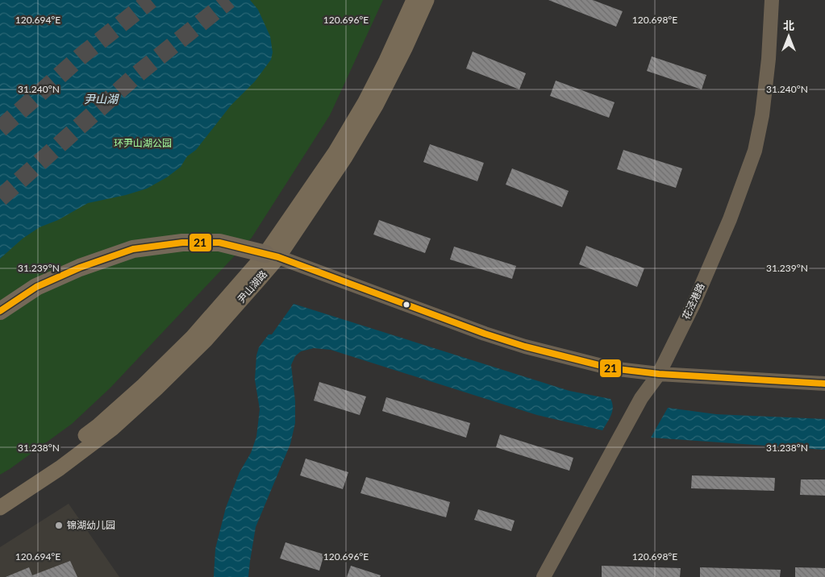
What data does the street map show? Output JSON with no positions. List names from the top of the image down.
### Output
{
  "streets": {
    "main road": ["尹山湖路"],
    "street": ["花泾港路"]
  },
  "water": ["尹山湖"],
  "parks": ["环尹山湖公园"],
  "places": ["锦湖幼儿园"],
  "lines": ["transit line 21"],
  "north": "top",
  "coordinates": [
    "120.694°E",
    "120.696°E",
    "120.698°E",
    "31.240°N",
    "31.239°N",
    "31.238°N"
  ]
}
